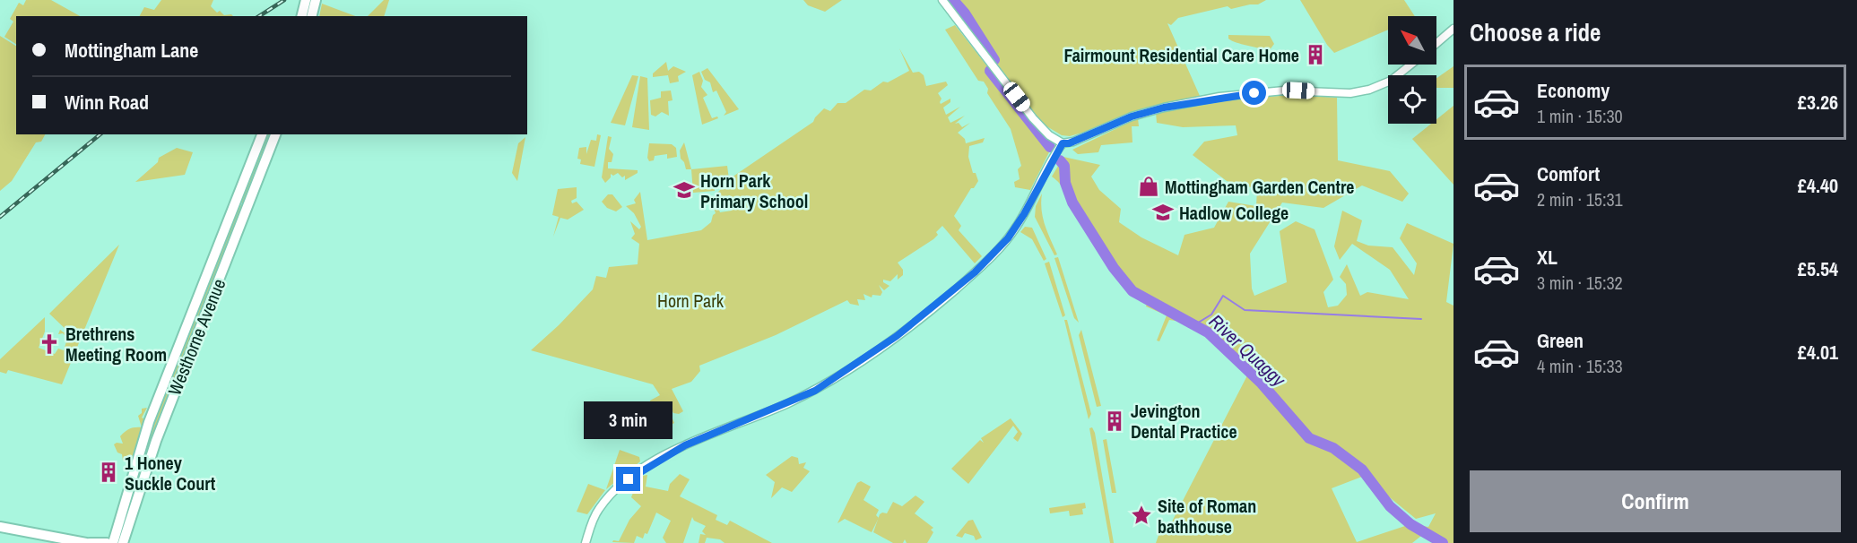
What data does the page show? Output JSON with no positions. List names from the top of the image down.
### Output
{
  "streets": {
    "main road": ["Westhorne Avenue"]
  },
  "water": ["River Quaggy"],
  "parks": ["Horn Park"],
  "places": {
    "building": ["Fairmount Residential Care Home", "Jevington Dental Practice", "1 Honey Suckle Court"],
    "shop": ["Mottingham Garden Centre"],
    "school or university": ["Horn Park Primary School", "Hadlow College"],
    "church": ["Brethrens Meeting Room"],
    "place": ["Site of Roman bathhouse"]
  },
  "north": "top left",
  "page": {
    "heading": "Choose a ride",
    "banner": ["Mottingham Lane", "Winn Road"],
    "list": [
      {
        "name": "Economy",
        "note": "1 min · 15:30",
        "value": "£3.26"
      },
      {
        "name": "Comfort",
        "note": "2 min · 15:31",
        "value": "£4.40"
      },
      {
        "name": "XL",
        "note": "3 min · 15:32",
        "value": "£5.54"
      },
      {
        "name": "Green",
        "note": "4 min · 15:33",
        "value": "£4.01"
      }
    ],
    "bubble": "3 min",
    "buttons": "Confirm"
  }
}
